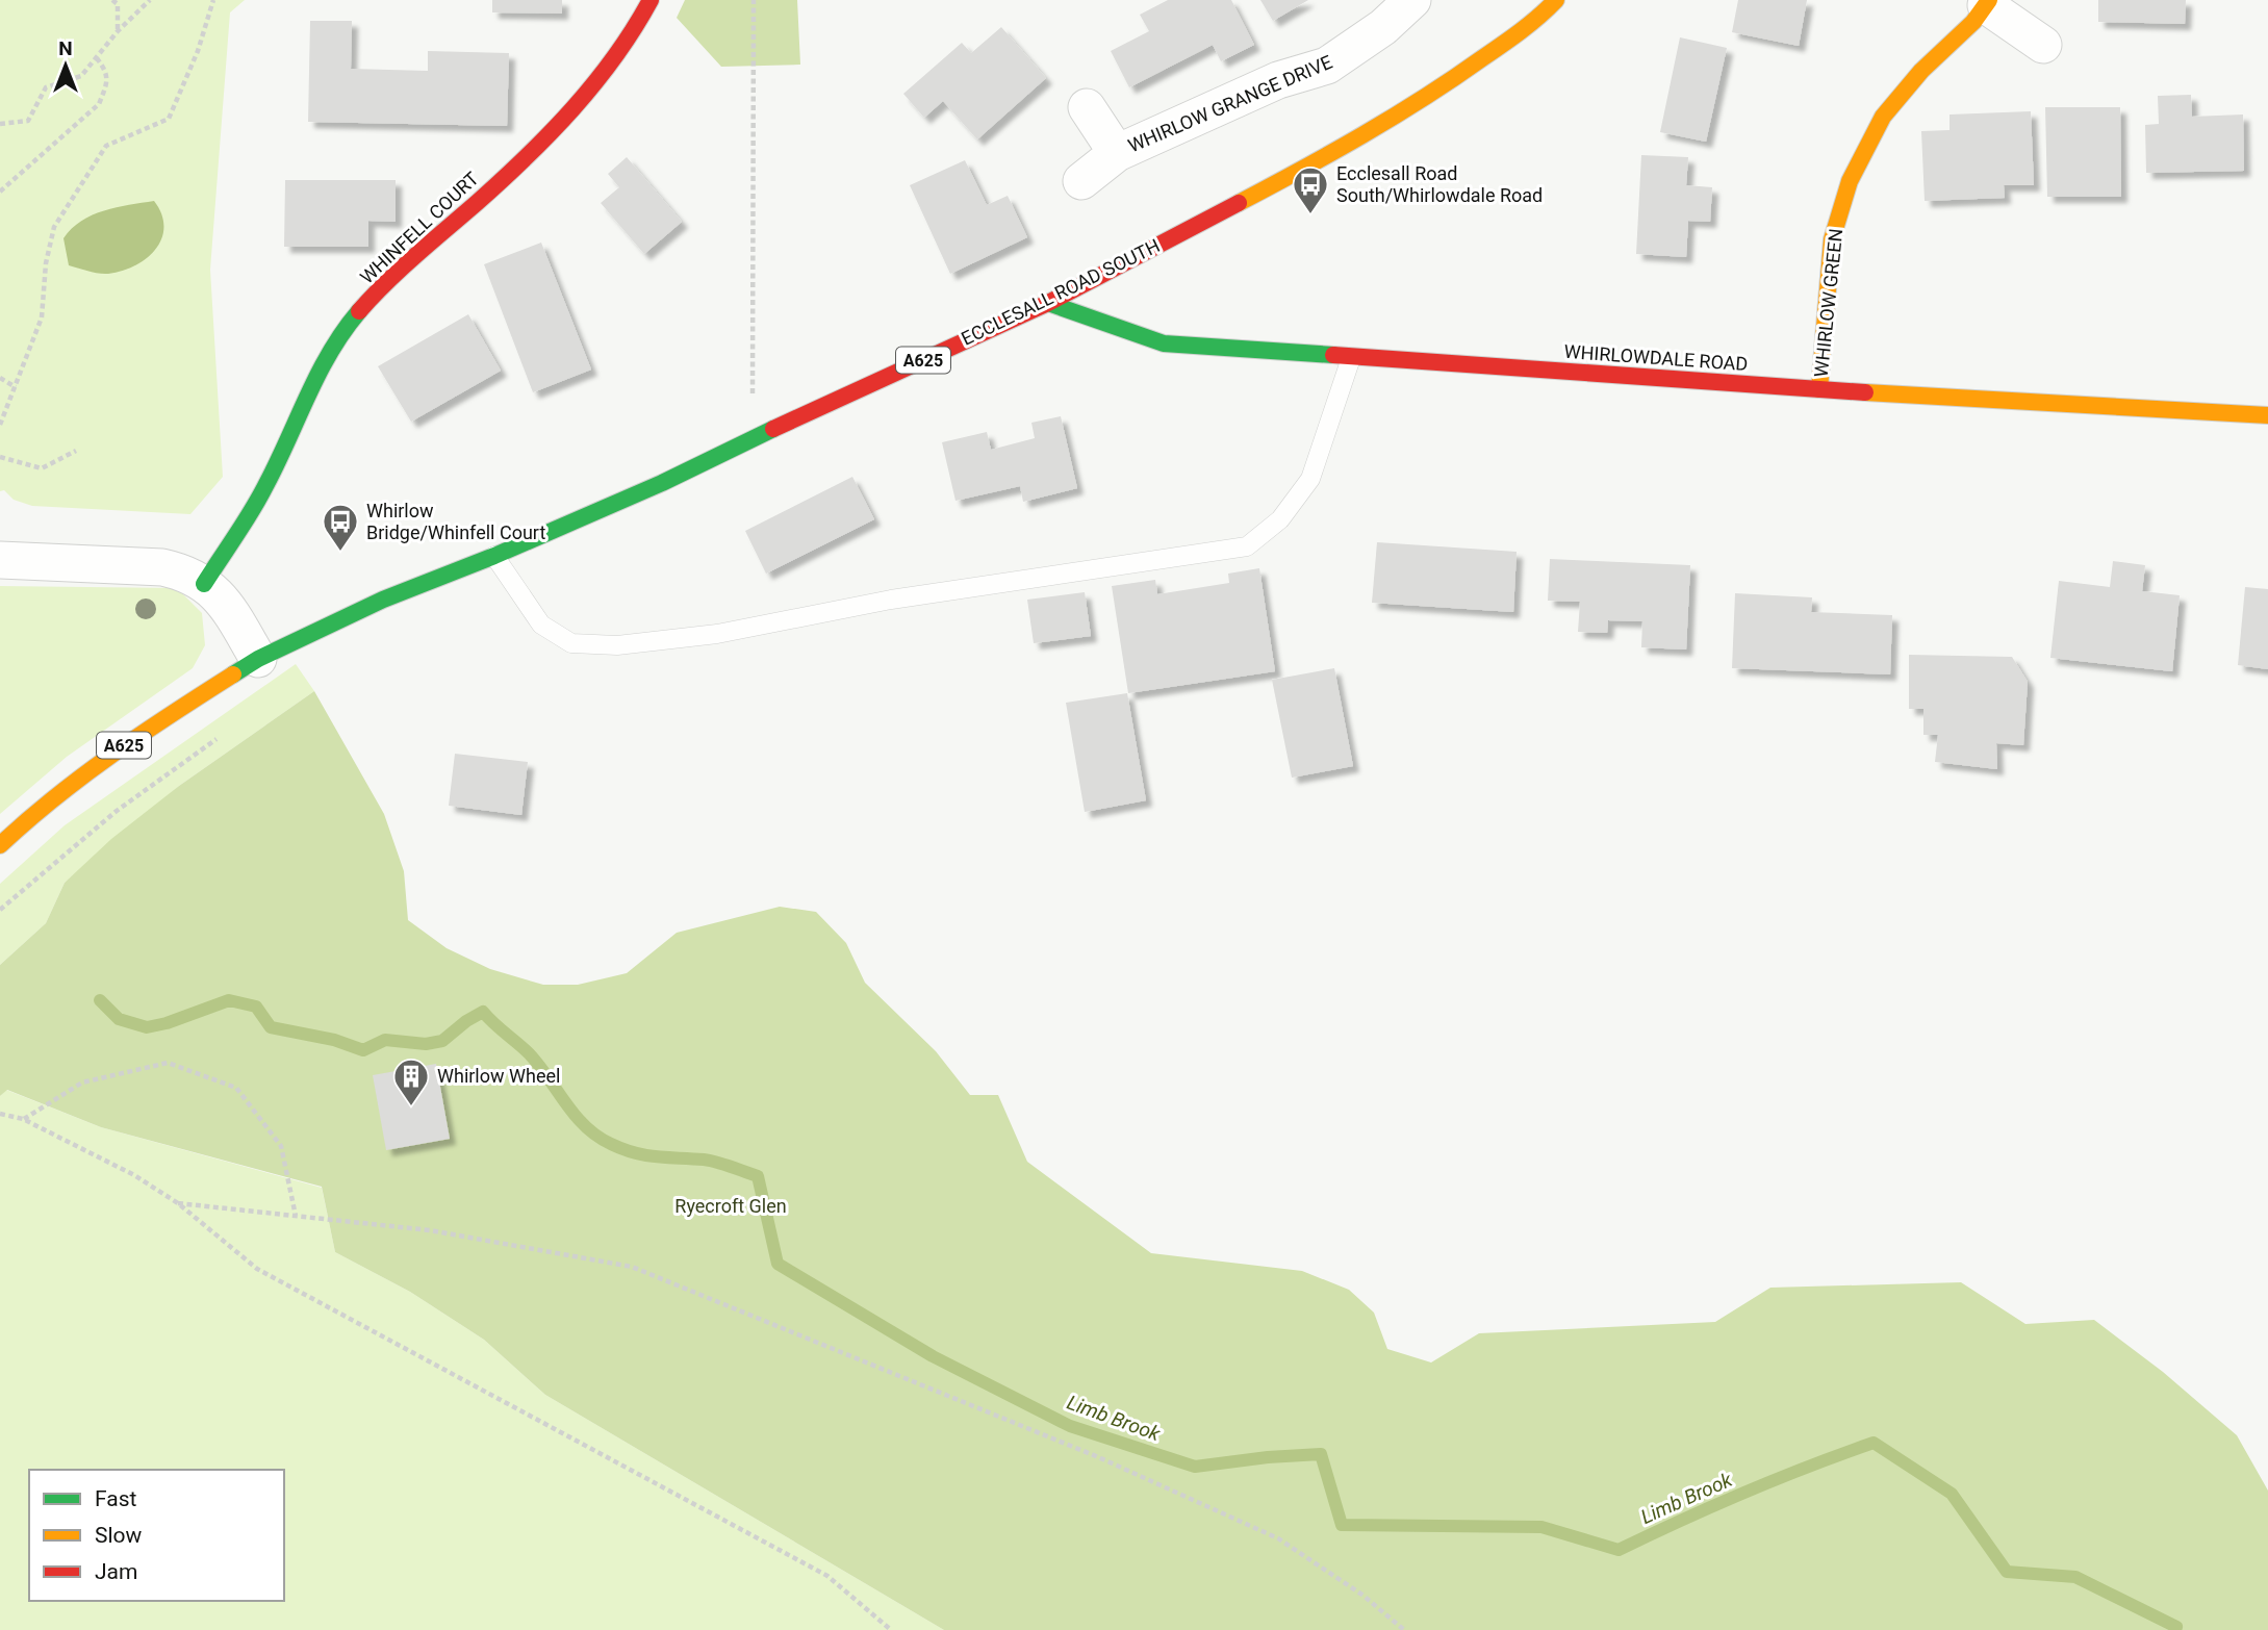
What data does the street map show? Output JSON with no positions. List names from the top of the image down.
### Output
{
  "streets": {
    "main road": [
      "WHINFELL COURT",
      "ECCLESALL ROAD SOUTH",
      "WHIRLOW GREEN",
      "WHIRLOWDALE ROAD",
      "A625"
    ],
    "street": ["WHIRLOW GRANGE DRIVE"]
  },
  "crossings": [
    ["ECCLESALL ROAD SOUTH", "WHIRLOWDALE ROAD"],
    ["WHIRLOW GREEN", "WHIRLOWDALE ROAD"]
  ],
  "water": ["Limb Brook"],
  "parks": ["Ryecroft Glen"],
  "places": {
    "bus stop": ["Ecclesall Road South/Whirlowdale Road", "Whirlow Bridge/Whinfell Court"],
    "building": ["Whirlow Wheel"]
  },
  "legend": ["Fast", "Slow", "Jam"],
  "north": "top"
}
